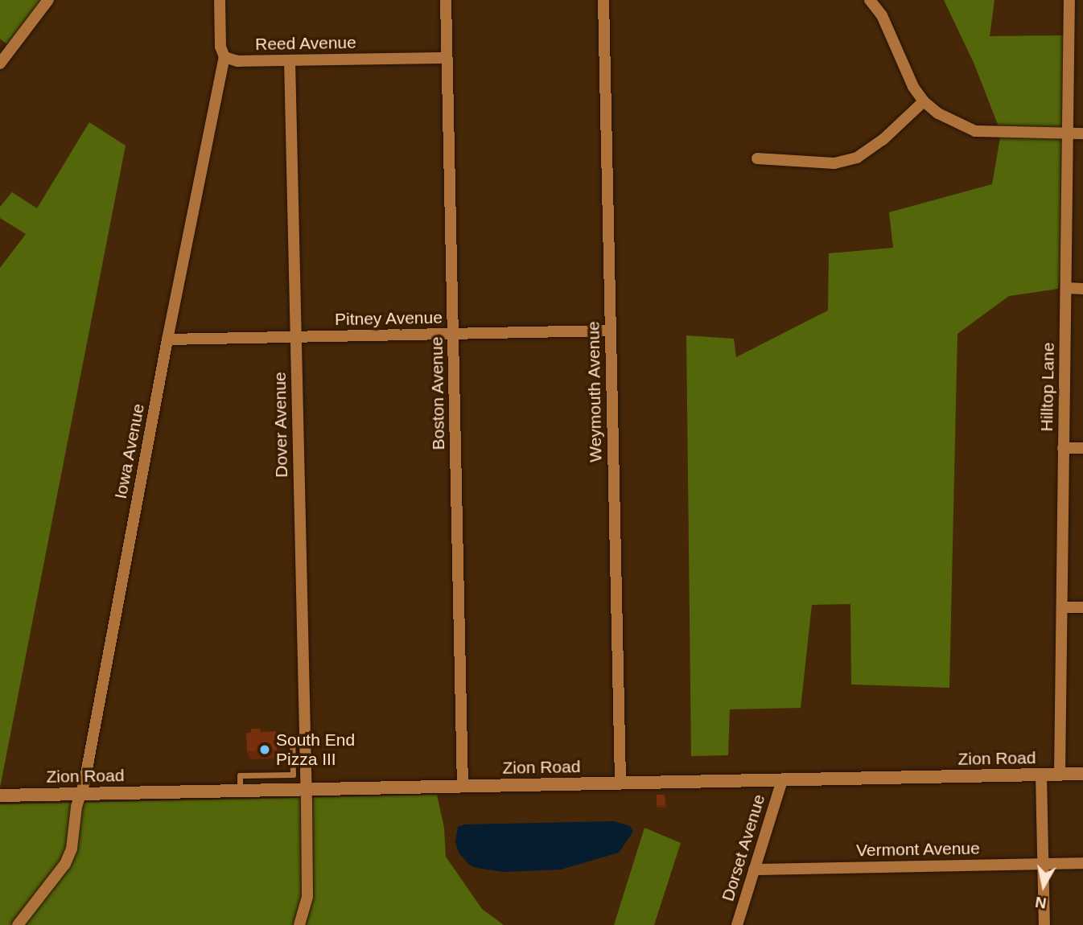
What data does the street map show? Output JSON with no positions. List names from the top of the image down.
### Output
{
  "streets": {
    "street": [
      "Reed Avenue",
      "Pitney Avenue",
      "Hilltop Lane",
      "Weymouth Avenue",
      "Boston Avenue",
      "Dover Avenue",
      "Iowa Avenue",
      "Zion Road",
      "Dorset Avenue",
      "Vermont Avenue"
    ]
  },
  "crossings": [
    ["Reed Avenue", "Boston Avenue"],
    ["Reed Avenue", "Dover Avenue"],
    ["Reed Avenue", "Iowa Avenue"],
    ["Pitney Avenue", "Weymouth Avenue"],
    ["Pitney Avenue", "Boston Avenue"],
    ["Pitney Avenue", "Dover Avenue"],
    ["Pitney Avenue", "Iowa Avenue"],
    ["Hilltop Lane", "Zion Road"],
    ["Weymouth Avenue", "Zion Road"],
    ["Boston Avenue", "Zion Road"],
    ["Dover Avenue", "Zion Road"],
    ["Iowa Avenue", "Zion Road"],
    ["Zion Road", "Dorset Avenue"],
    ["Dorset Avenue", "Vermont Avenue"]
  ],
  "places": ["South End Pizza III"],
  "north": "bottom"
}
